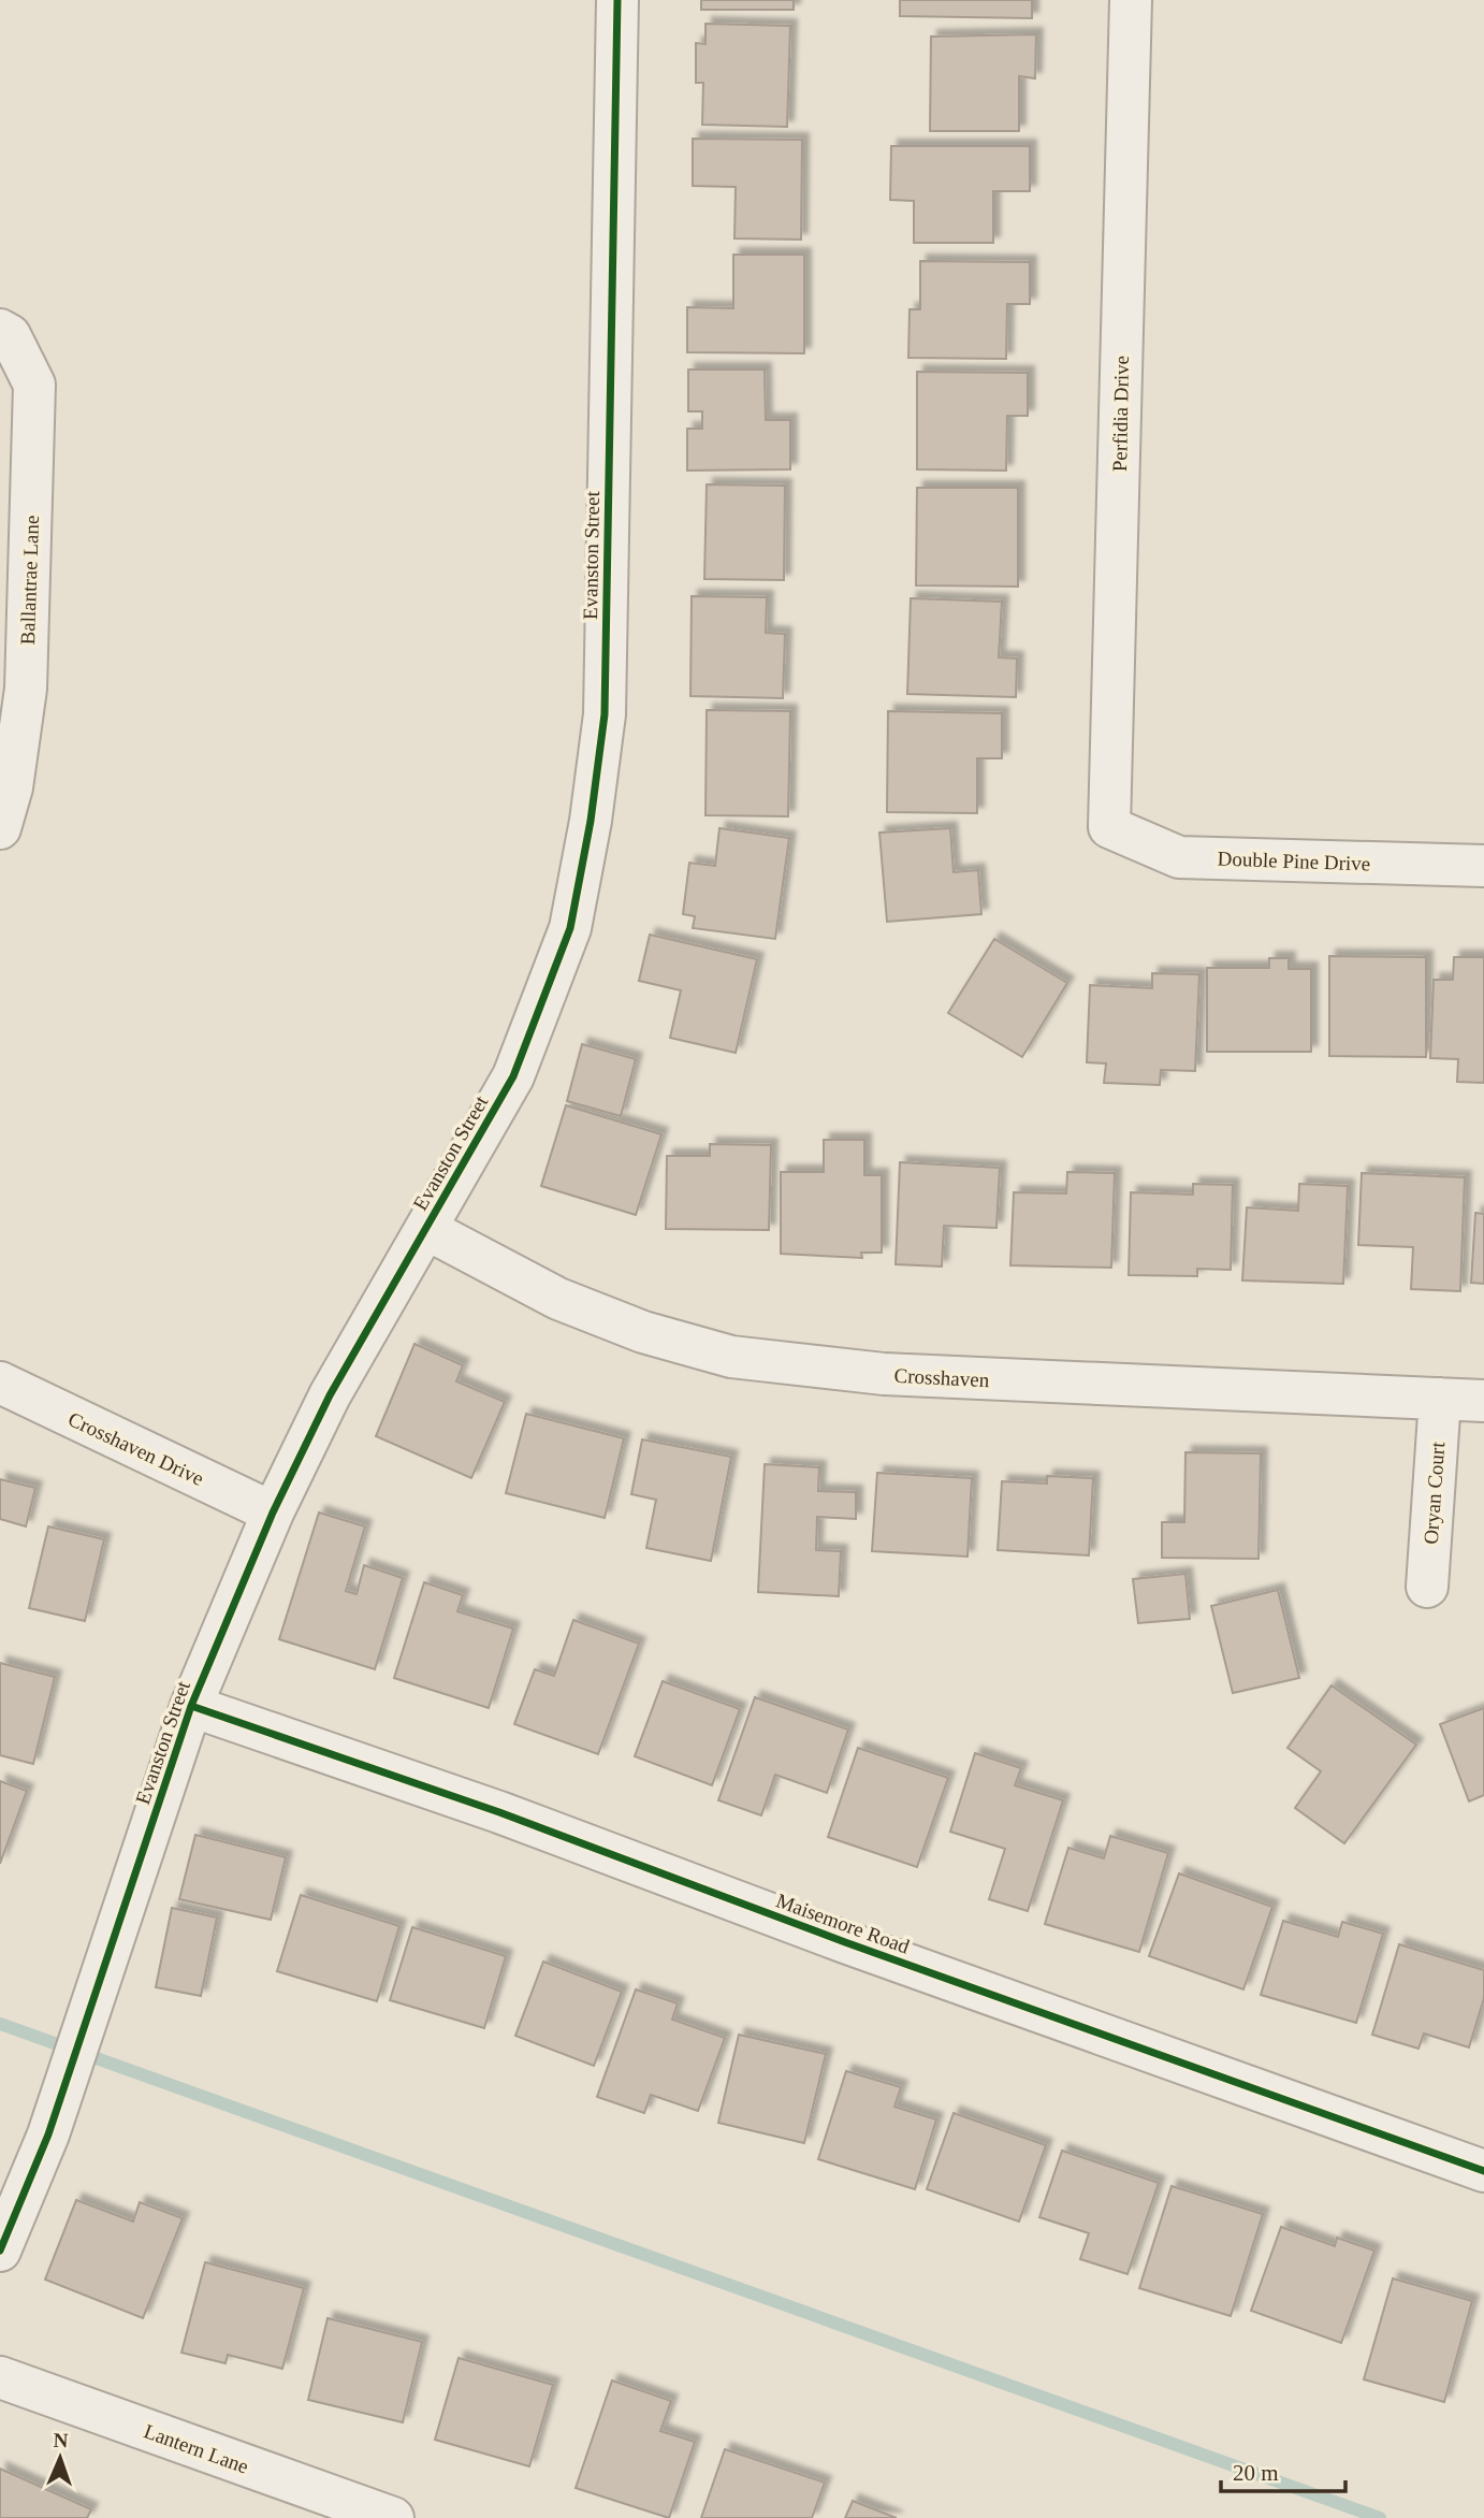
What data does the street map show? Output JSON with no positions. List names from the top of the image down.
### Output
{
  "streets": {
    "street": [
      "Perfidia Drive",
      "Evanston Street",
      "Ballantrae Lane",
      "Double Pine Drive",
      "Crosshaven",
      "Crosshaven Drive",
      "Oryan Court",
      "Maisemore Road",
      "Lantern Lane"
    ]
  },
  "crossings": [
    ["Perfidia Drive", "Double Pine Drive"],
    ["Evanston Street", "Crosshaven"],
    ["Evanston Street", "Crosshaven Drive"],
    ["Evanston Street", "Maisemore Road"],
    ["Crosshaven", "Oryan Court"]
  ],
  "scale_bar": "20 m",
  "north": "top"
}
